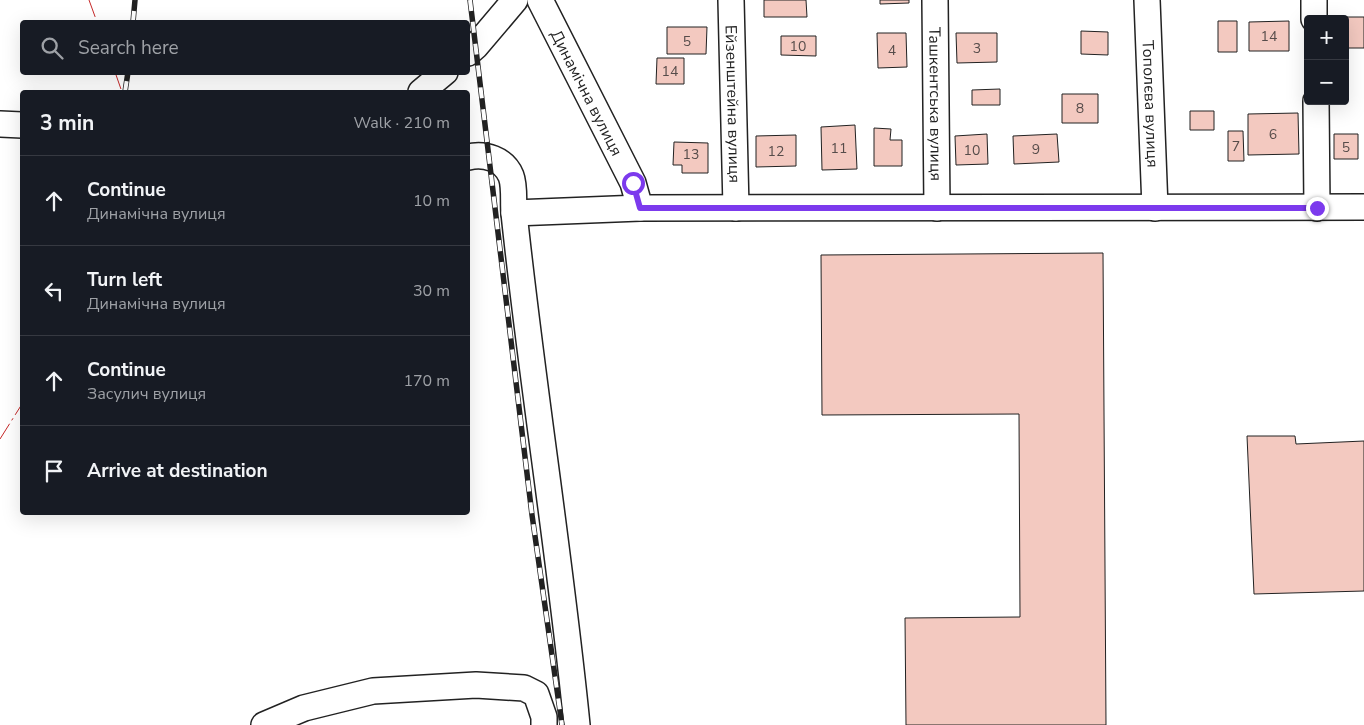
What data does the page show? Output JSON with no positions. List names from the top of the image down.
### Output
{
  "streets": {
    "street": [
      "Динамічна вулиця",
      "Ейзенштейна вулиця",
      "Ташкентська вулиця",
      "Тополєва вулиця"
    ]
  },
  "house_numbers": [
    "14",
    "5",
    "10",
    "3",
    "4",
    "14",
    "8",
    "6",
    "7",
    "5",
    "11",
    "9",
    "10",
    "12",
    "13"
  ],
  "page": {
    "map_buttons": ["+", "−"],
    "search": "Search here",
    "heading": ["3 min", "Walk · 210 m"],
    "list": [
      ["Continue", "Динамічна вулиця", "10 m"],
      ["Turn left", "Динамічна вулиця", "30 m"],
      ["Continue", "Засулич вулиця", "170 m"],
      "Arrive at destination"
    ]
  }
}
